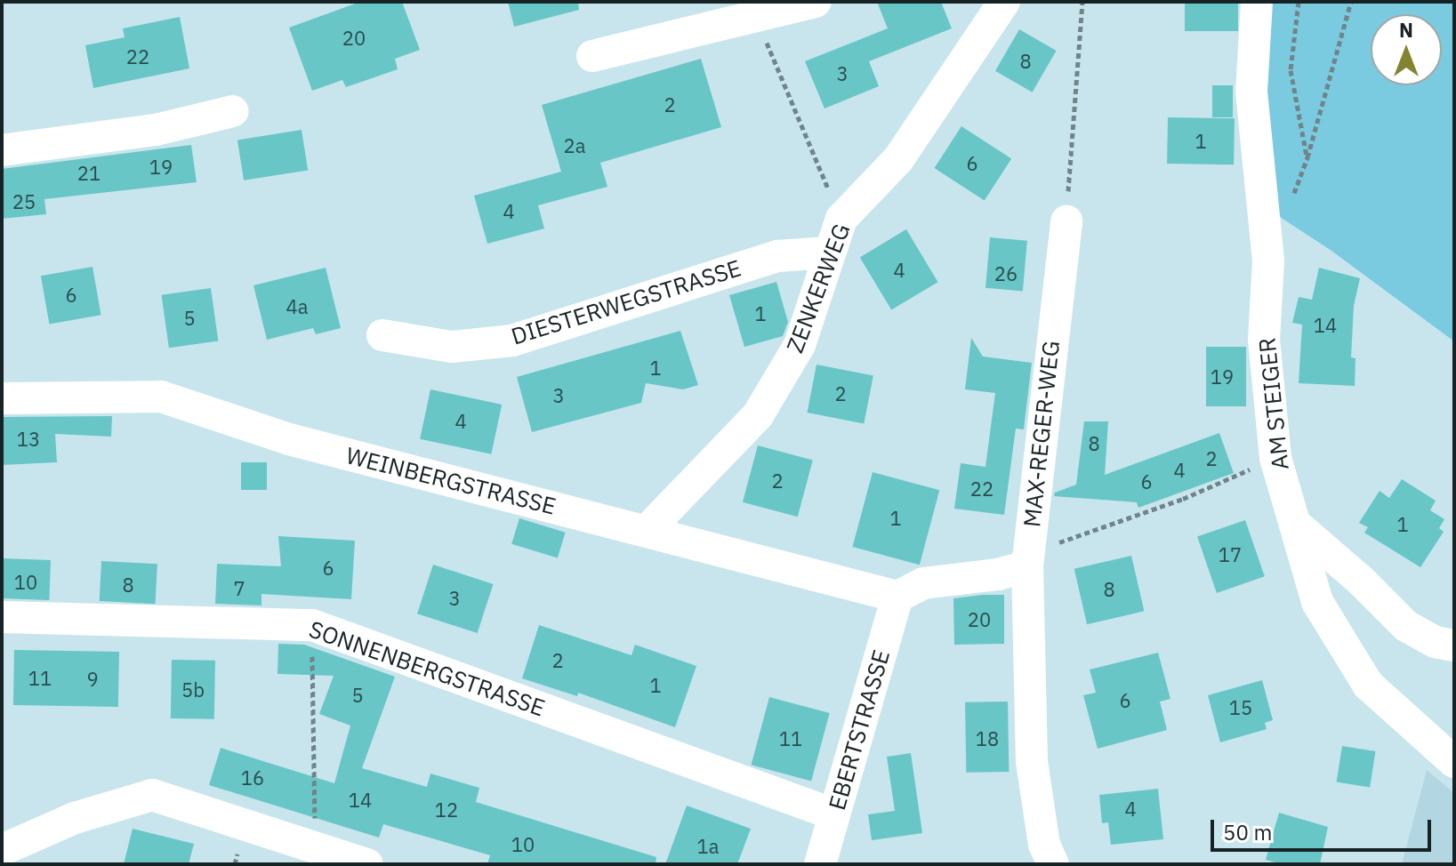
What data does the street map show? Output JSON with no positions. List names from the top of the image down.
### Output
{
  "streets": {
    "street": [
      "ZENKERWEG",
      "DIESTERWEGSTRASSE",
      "AM STEIGER",
      "MAX-REGER-WEG",
      "WEINBERGSTRASSE",
      "SONNENBERGSTRASSE",
      "EBERTSTRASSE"
    ]
  },
  "crossings": [
    ["ZENKERWEG", "DIESTERWEGSTRASSE"],
    ["ZENKERWEG", "WEINBERGSTRASSE"],
    ["WEINBERGSTRASSE", "EBERTSTRASSE"],
    ["SONNENBERGSTRASSE", "EBERTSTRASSE"]
  ],
  "house_numbers": [
    "20",
    "22",
    "8",
    "3",
    "2",
    "1",
    "2a",
    "6",
    "19",
    "21",
    "25",
    "4",
    "4",
    "26",
    "6",
    "4a",
    "1",
    "5",
    "14",
    "1",
    "19",
    "2",
    "3",
    "4",
    "13",
    "8",
    "2",
    "4",
    "2",
    "6",
    "22",
    "1",
    "1",
    "17",
    "6",
    "10",
    "8",
    "7",
    "8",
    "3",
    "20",
    "2",
    "11",
    "9",
    "1",
    "5b",
    "5",
    "6",
    "15",
    "11",
    "18",
    "16",
    "14",
    "4",
    "12",
    "10",
    "1a"
  ],
  "scale_bar": "50 m",
  "north": "top"
}
